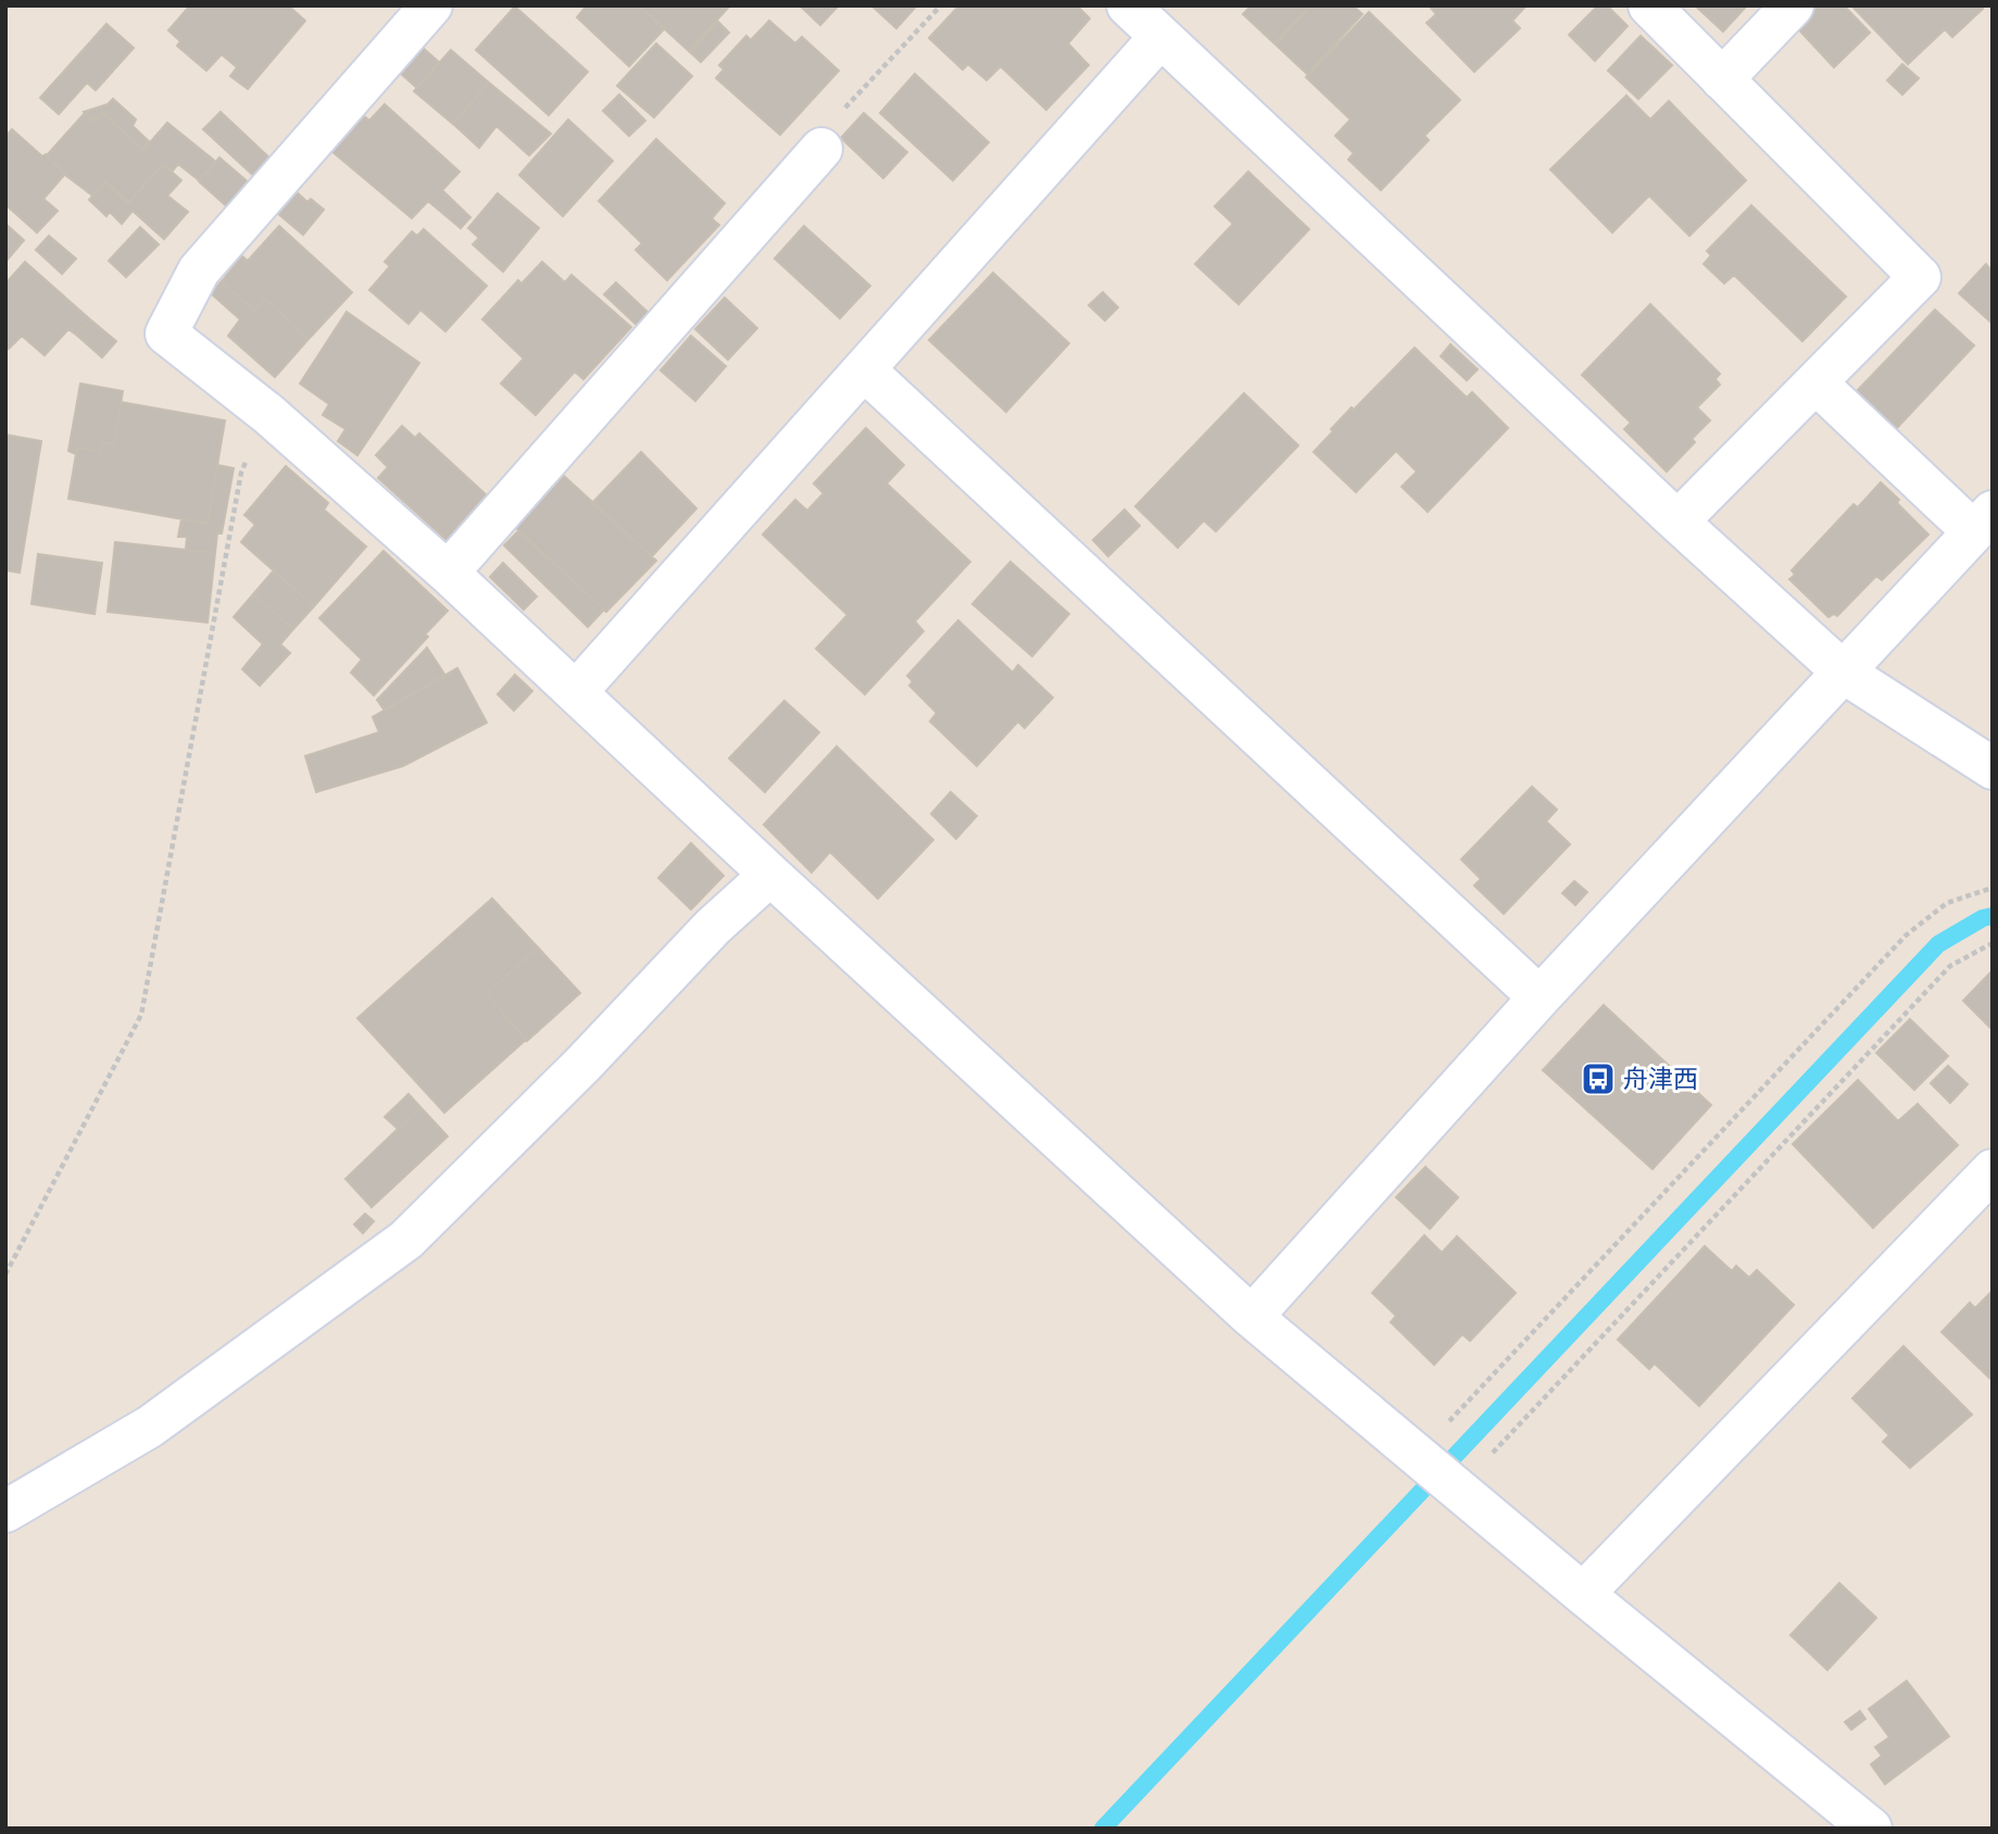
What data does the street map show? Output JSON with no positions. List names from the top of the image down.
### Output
{
  "places": {
    "bus stop": ["舟津西"]
  }
}
